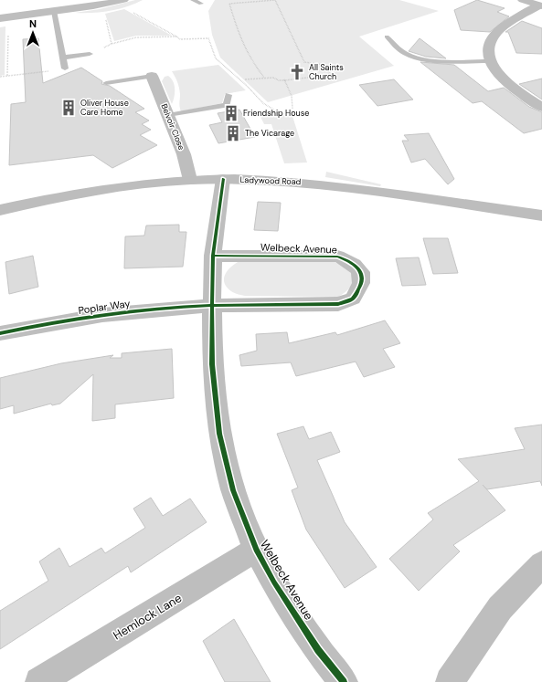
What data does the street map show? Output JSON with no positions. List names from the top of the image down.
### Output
{
  "streets": {
    "main road": ["Ladywood Road"],
    "street": [
      "Belvoir Close",
      "Welbeck Avenue",
      "Poplar Way",
      "Hemlock Lane"
    ]
  },
  "crossings": [
    ["Belvoir Close", "Ladywood Road"],
    ["Ladywood Road", "Welbeck Avenue"],
    ["Welbeck Avenue", "Poplar Way"],
    ["Welbeck Avenue", "Hemlock Lane"]
  ],
  "places": {
    "church": ["All Saints Church"],
    "building": ["Oliver House Care Home", "Friendship House", "The Vicarage"]
  },
  "north": "top"
}
